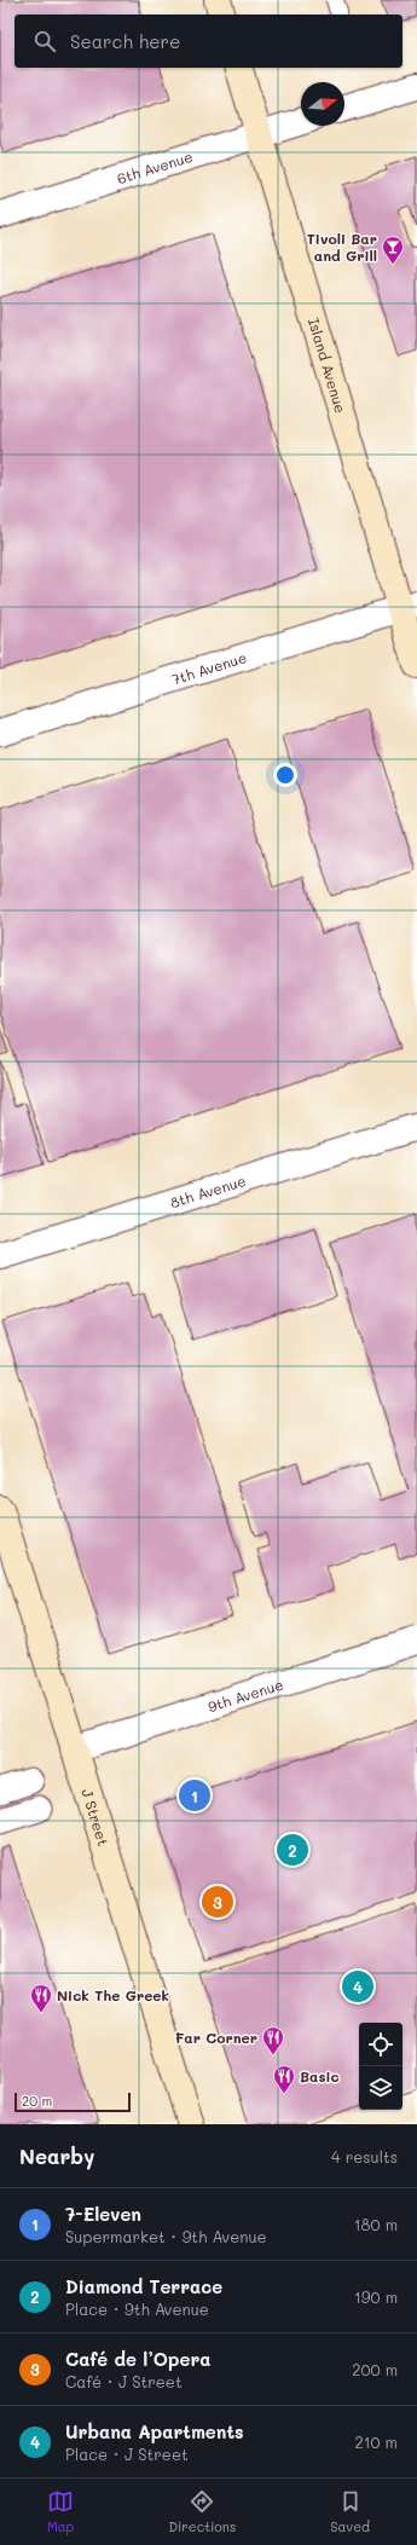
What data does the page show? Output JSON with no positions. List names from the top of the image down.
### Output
{
  "streets": {
    "main road": ["Island Avenue", "J Street"],
    "street": [
      "6th Avenue",
      "7th Avenue",
      "8th Avenue",
      "9th Avenue"
    ]
  },
  "crossings": [
    ["6th Avenue", "Island Avenue"],
    ["Island Avenue", "7th Avenue"],
    ["9th Avenue", "J Street"]
  ],
  "places": {
    "bar": ["Tivoli Bar and Grill"],
    "restaurant": ["Nick The Greek", "Far Corner", "Basic"]
  },
  "scale_bar": "20 m",
  "north": "right",
  "page": {
    "search": "Search here",
    "pins": [
      "1",
      "2",
      "3",
      "4"
    ],
    "scale": "20 m",
    "heading": ["Nearby", "4 results"],
    "list": [
      {
        "mark": "1",
        "name": "7-Eleven",
        "note": "Supermarket · 9th Avenue",
        "value": "180 m"
      },
      {
        "mark": "2",
        "name": "Diamond Terrace",
        "note": "Place · 9th Avenue",
        "value": "190 m"
      },
      {
        "mark": "3",
        "name": "Café de l’Opera",
        "note": "Café · J Street",
        "value": "200 m"
      },
      {
        "mark": "4",
        "name": "Urbana Apartments",
        "note": "Place · J Street",
        "value": "210 m"
      }
    ],
    "nav": ["Map", "Directions", "Saved"]
  }
}
